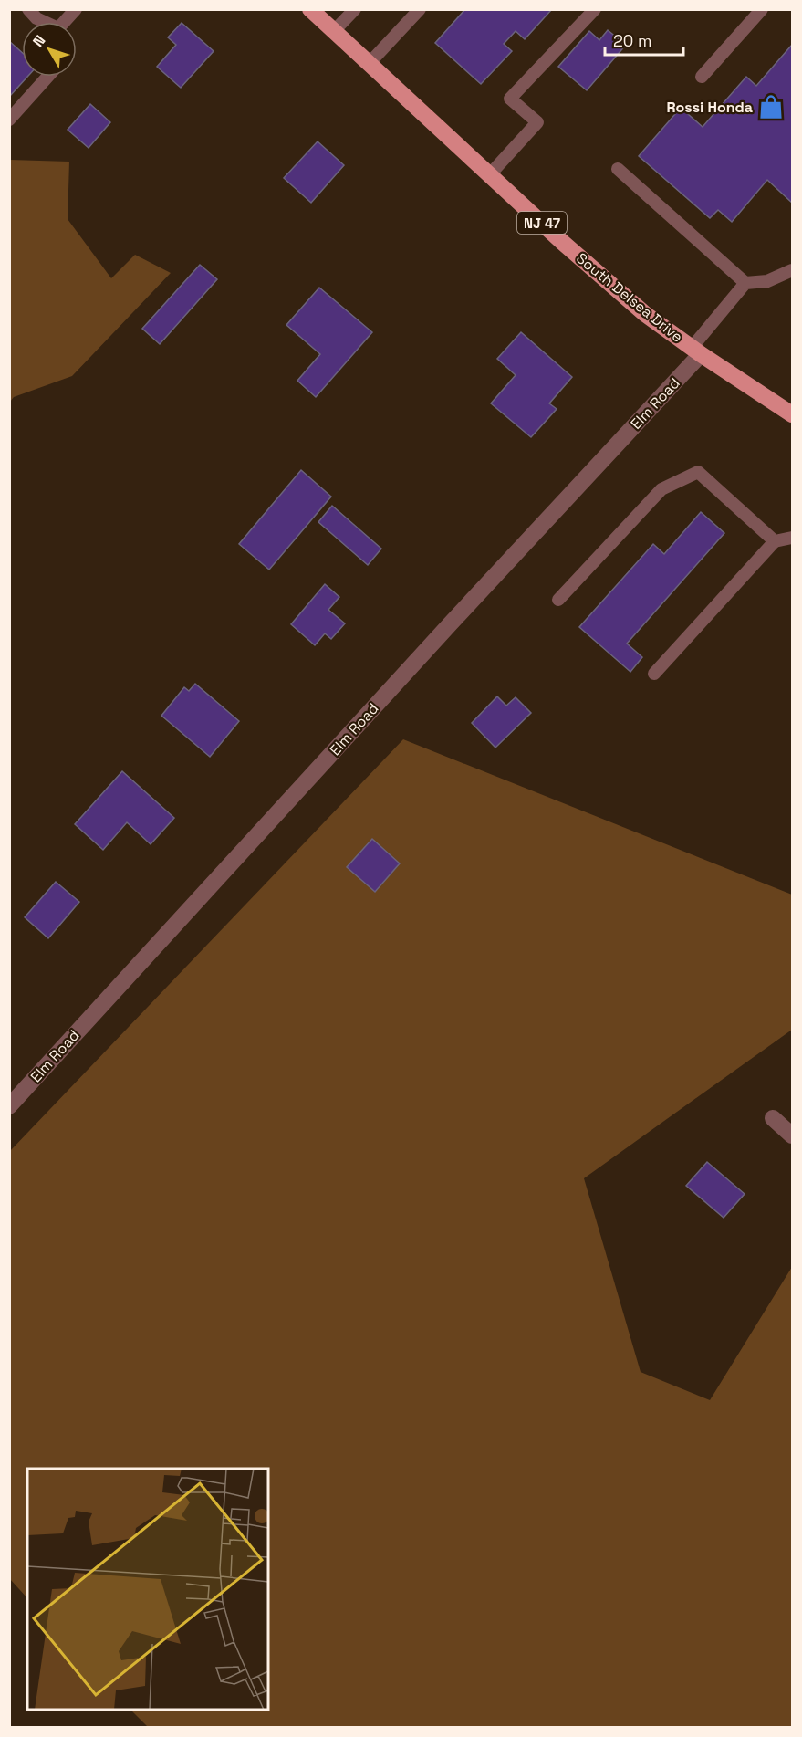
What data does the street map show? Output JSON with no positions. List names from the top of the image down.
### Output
{
  "streets": {
    "main road": ["NJ 47", "South Delsea Drive"],
    "street": ["Elm Road"]
  },
  "crossings": [
    ["South Delsea Drive", "Elm Road"]
  ],
  "places": {
    "shop": ["Rossi Honda"]
  },
  "scale_bar": "20 m",
  "north": "top left"
}
